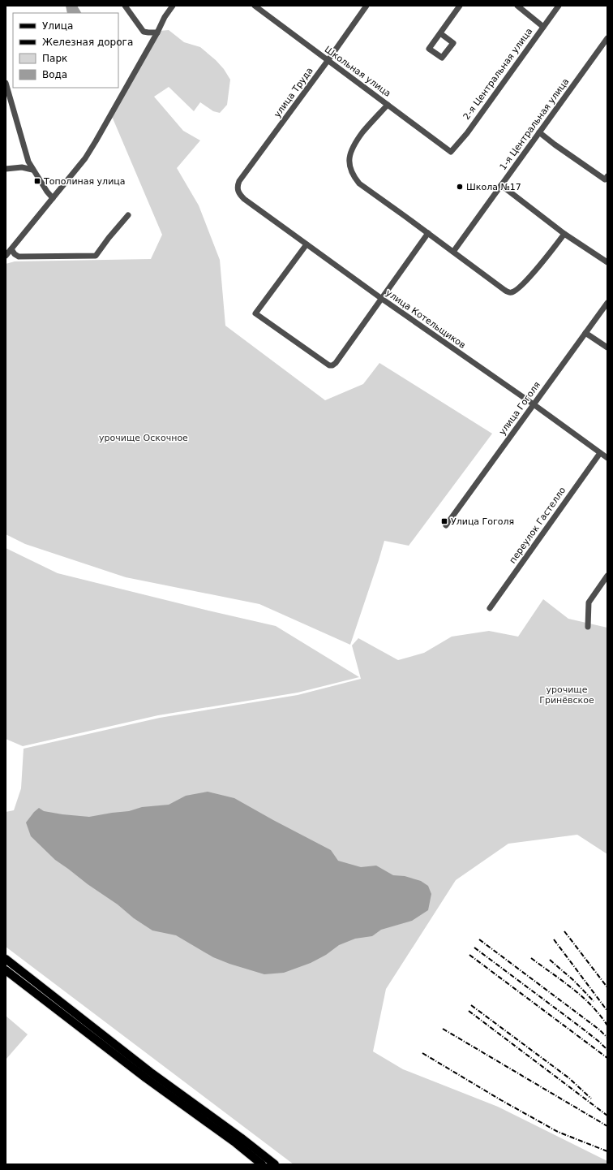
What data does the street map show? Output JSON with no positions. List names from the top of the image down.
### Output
{
  "streets": {
    "street": [
      "Школьная улица",
      "2-я Центральная улица",
      "улица Труда",
      "1-я Центральная улица",
      "улица Котельщиков",
      "улица Гоголя",
      "переулок Гастелло"
    ]
  },
  "crossings": [
    ["Школьная улица", "2-я Центральная улица"],
    ["Школьная улица", "улица Труда"],
    ["улица Труда", "улица Котельщиков"],
    ["улица Котельщиков", "улица Гоголя"],
    ["улица Котельщиков", "переулок Гастелло"]
  ],
  "parks": ["урочище Оскочное", "урочище Гринёвское"],
  "places": {
    "transit": ["Тополиная улица", "Улица Гоголя"],
    "other": ["Школа №17"]
  },
  "legend": [
    "Улица",
    "Железная дорога",
    "Парк",
    "Вода"
  ]
}
